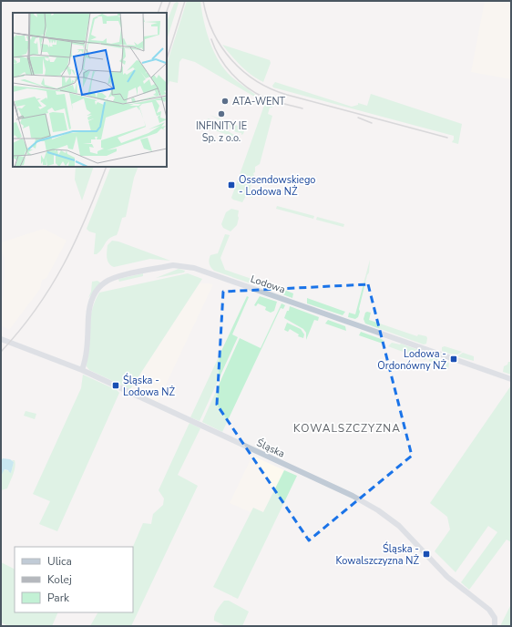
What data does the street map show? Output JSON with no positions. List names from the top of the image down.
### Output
{
  "streets": {
    "street": ["Lodowa", "Śląska"]
  },
  "crossings": [
    ["Lodowa", "Śląska"]
  ],
  "districts": ["KOWALSZCZYZNA"],
  "places": {
    "other": ["ATA-WENT", "INFINITY IE Sp. z o.o."],
    "transit": [
      "Ossendowskiego - Lodowa NŻ",
      "Lodowa - Ordonówny NŻ",
      "Śląska - Lodowa NŻ",
      "Śląska - Kowalszczyzna NŻ"
    ]
  },
  "legend": ["Ulica", "Kolej", "Park"]
}
